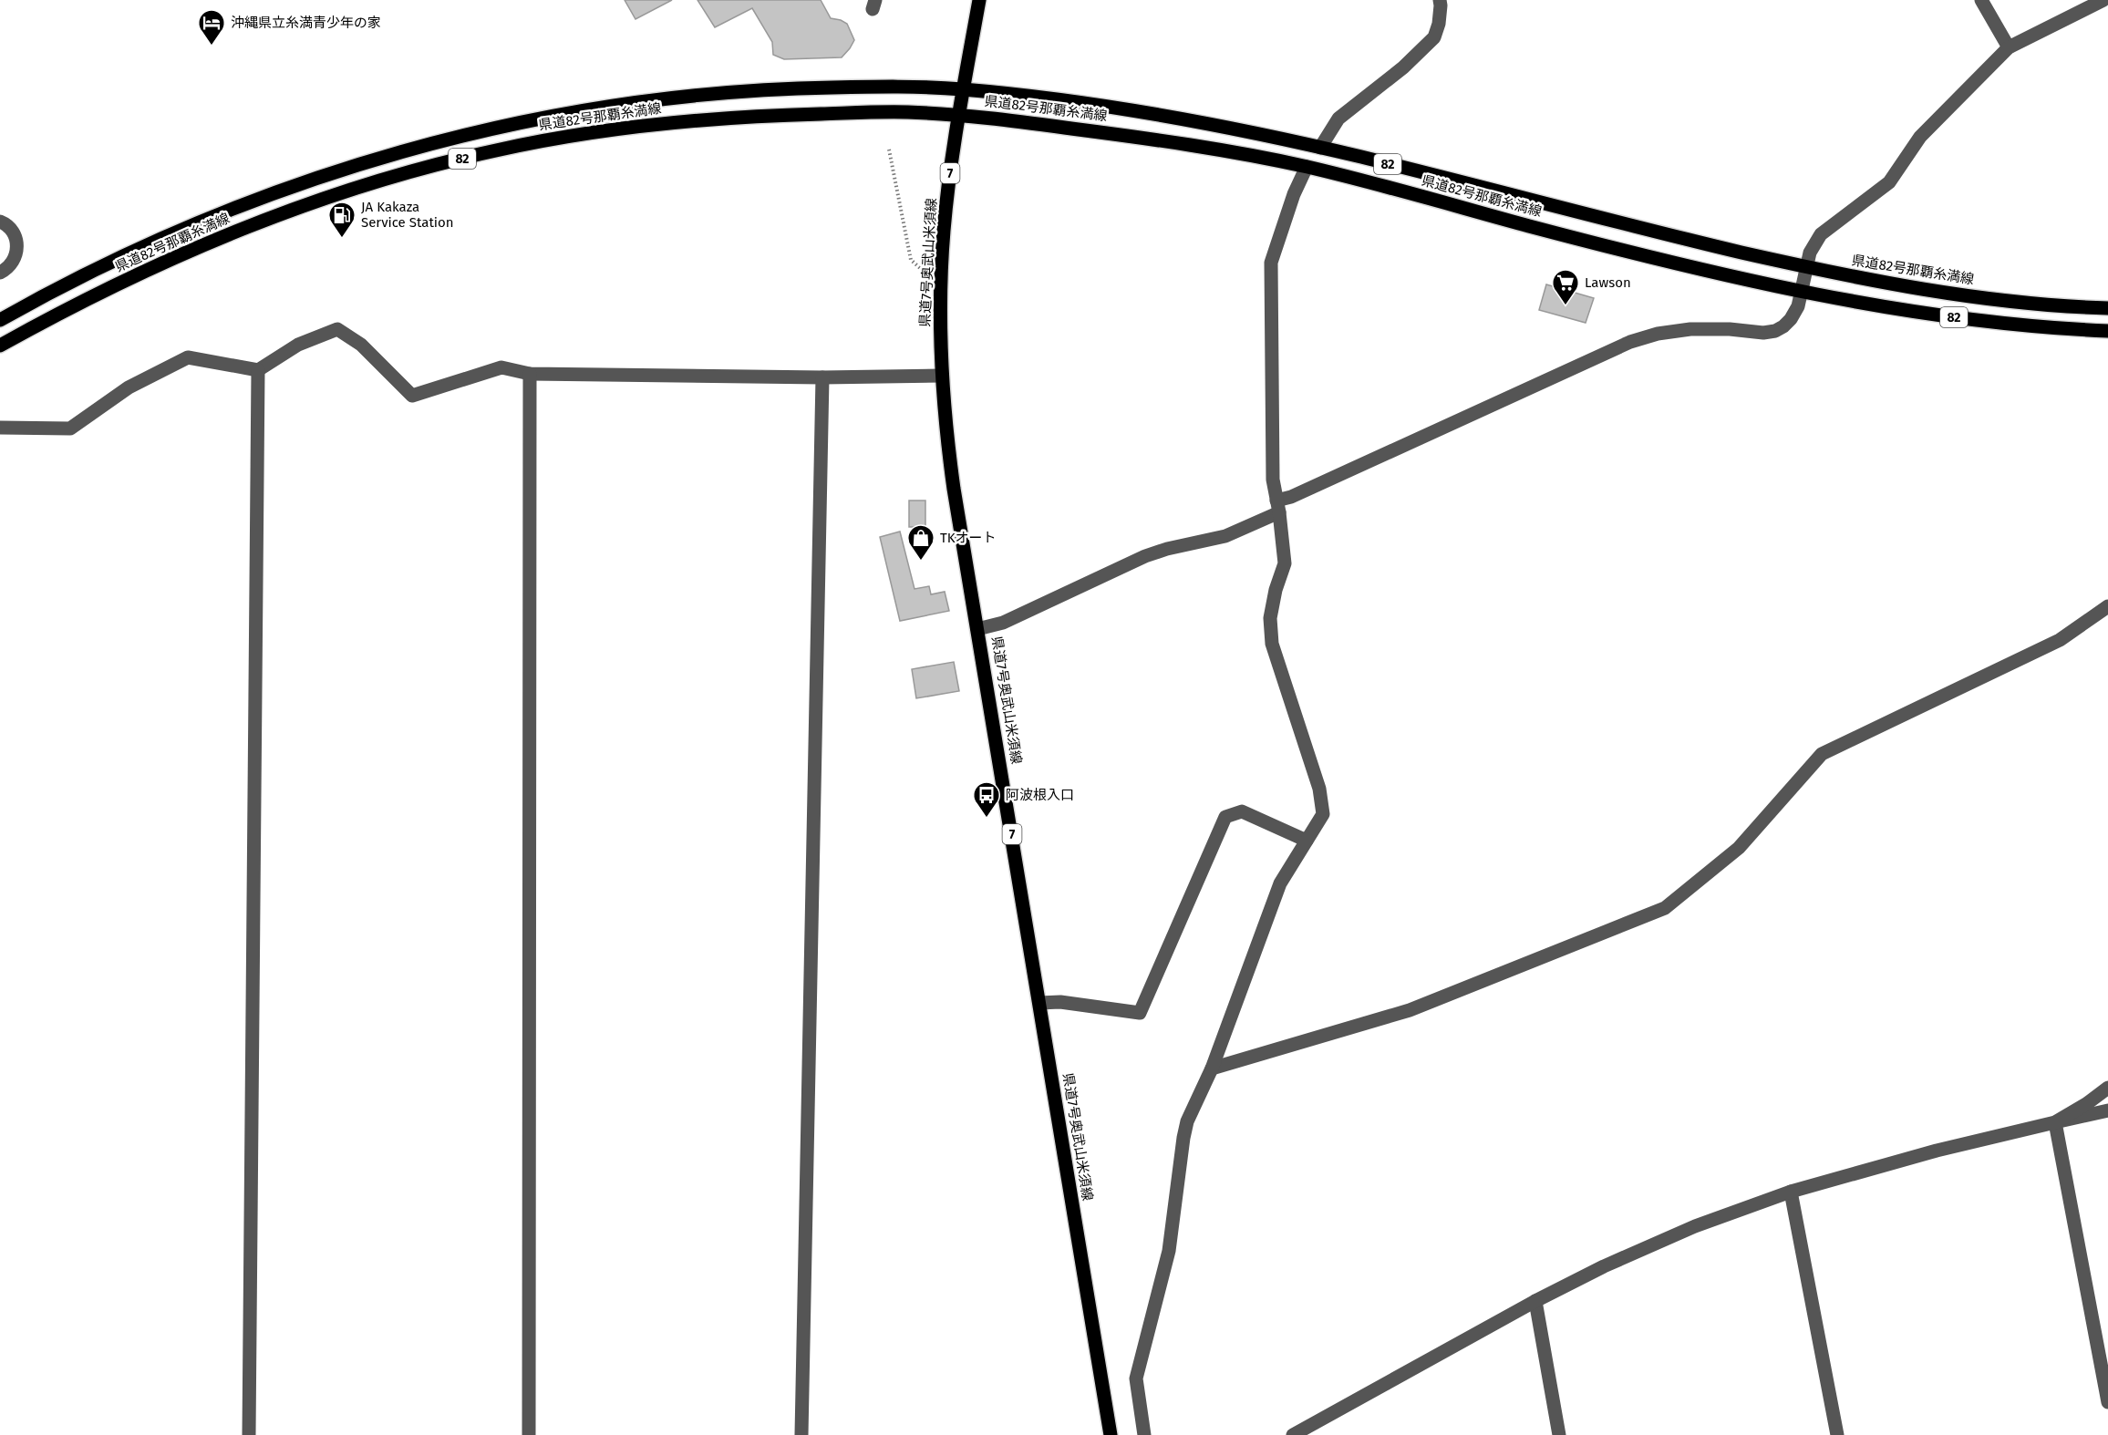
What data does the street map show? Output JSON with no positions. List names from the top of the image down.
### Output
{
  "streets": {
    "main road": [
      "県道82号那覇糸満線",
      "82",
      "7",
      "県道7号奥武山米須線"
    ]
  },
  "crossings": [
    ["県道82号那覇糸満線", "県道7号奥武山米須線"]
  ],
  "places": {
    "hotel": ["沖縄県立糸満青少年の家"],
    "fuel station": ["JA Kakaza Service Station"],
    "supermarket": ["Lawson"],
    "shop": ["TKオート"],
    "bus stop": ["阿波根入口"]
  }
}
